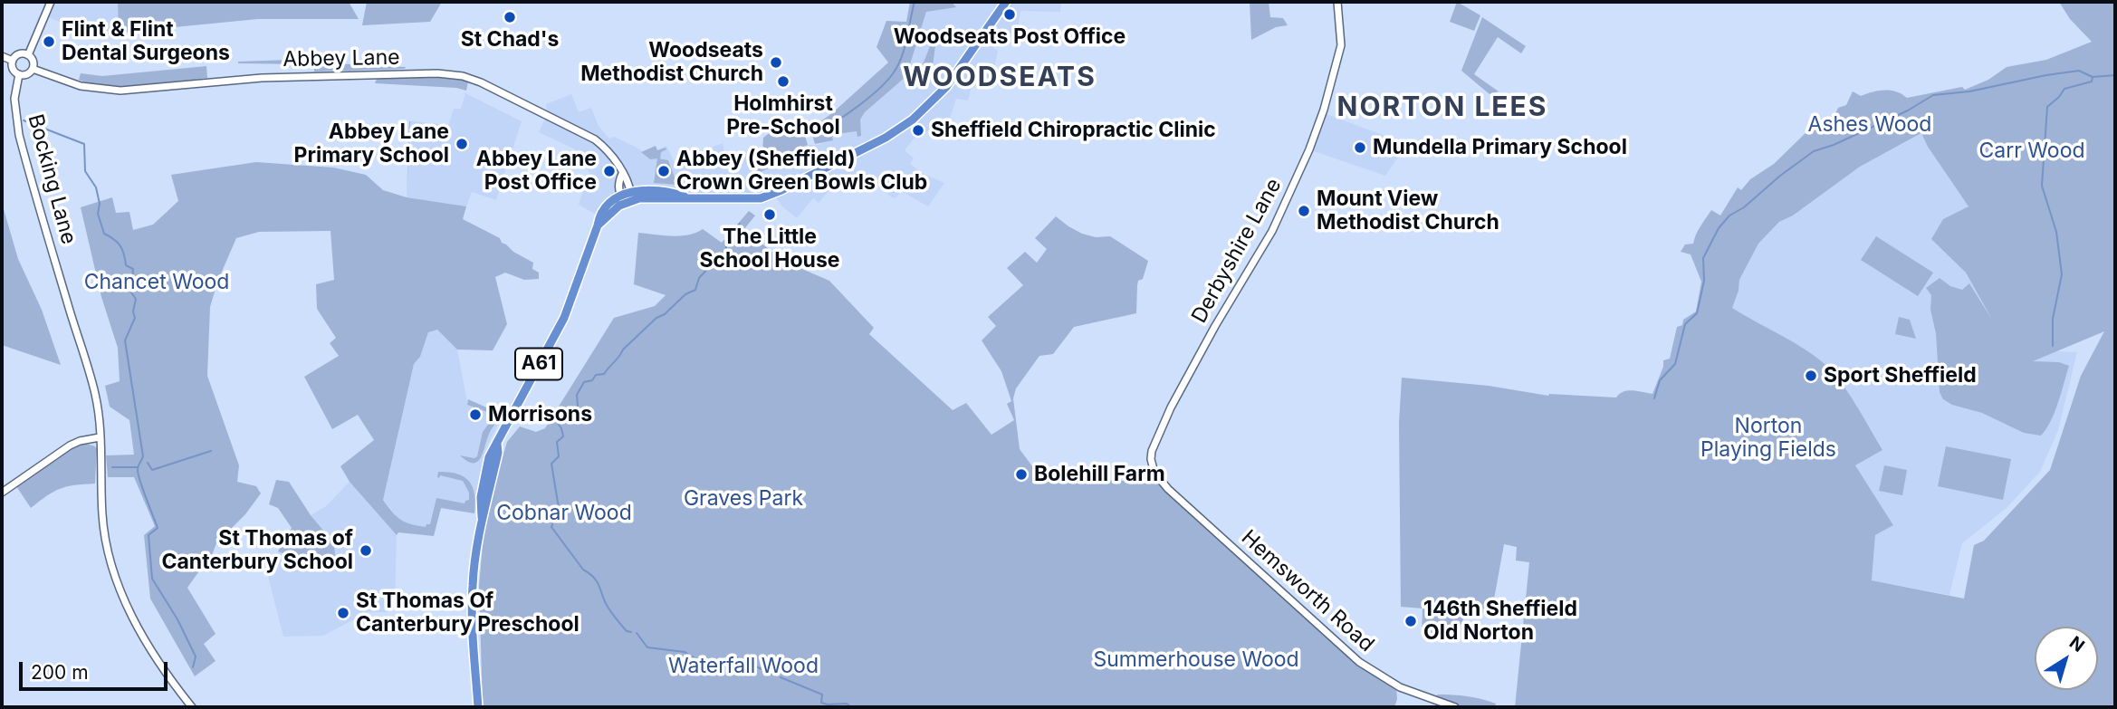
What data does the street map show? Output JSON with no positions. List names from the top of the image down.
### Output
{
  "streets": {
    "highway": ["A61"],
    "street": [
      "Abbey Lane",
      "Bocking Lane",
      "Derbyshire Lane",
      "Hemsworth Road"
    ]
  },
  "crossings": [
    ["Abbey Lane", "Bocking Lane"],
    ["Abbey Lane", "A61"],
    ["Derbyshire Lane", "Hemsworth Road"]
  ],
  "districts": ["WOODSEATS", "NORTON LEES"],
  "parks": [
    "Ashes Wood",
    "Carr Wood",
    "Chancet Wood",
    "Norton Playing Fields",
    "Graves Park",
    "Cobnar Wood",
    "Summerhouse Wood",
    "Waterfall Wood"
  ],
  "places": [
    "Woodseats Post Office",
    "St Chad's",
    "Flint & Flint Dental Surgeons",
    "Woodseats Methodist Church",
    "Holmhirst Pre-School",
    "Sheffield Chiropractic Clinic",
    "Abbey Lane Primary School",
    "Mundella Primary School",
    "Abbey Lane Post Office",
    "Abbey (Sheffield) Crown Green Bowls Club",
    "Mount View Methodist Church",
    "The Little School House",
    "Sport Sheffield",
    "Morrisons",
    "Bolehill Farm",
    "St Thomas of Canterbury School",
    "St Thomas Of Canterbury Preschool",
    "146th Sheffield Old Norton"
  ],
  "scale_bar": "200 m",
  "north": "top right"
}
